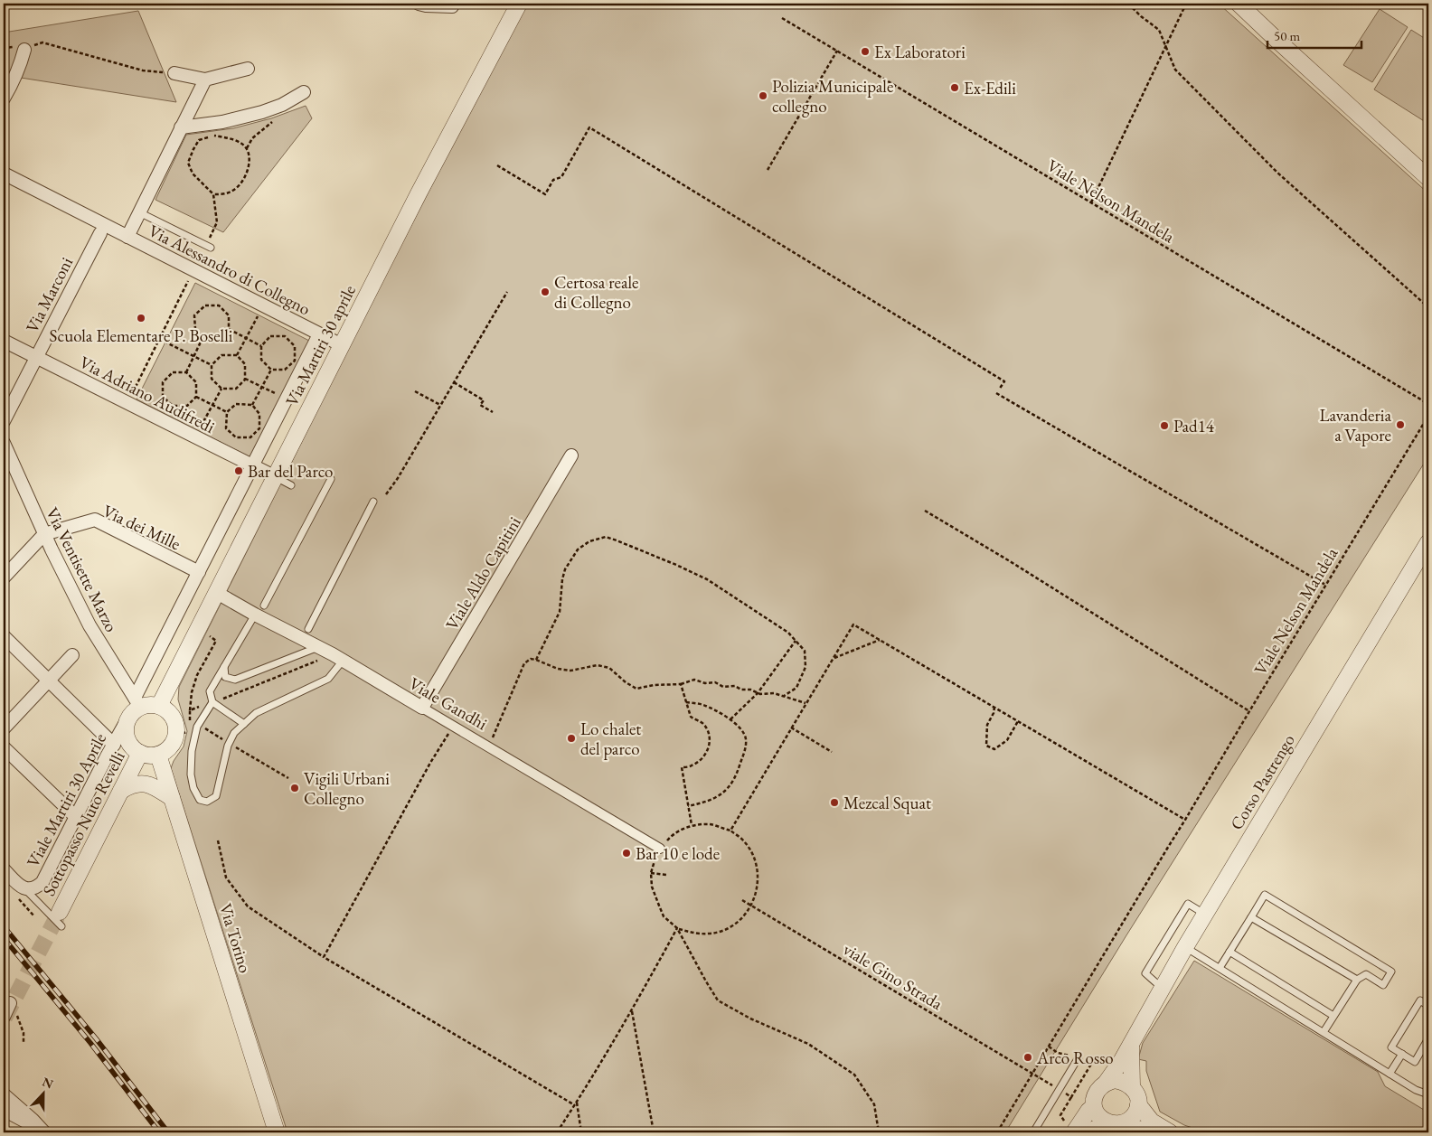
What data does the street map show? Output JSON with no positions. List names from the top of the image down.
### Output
{
  "streets": {
    "street": [
      "Via Alessandro di Collegno",
      "Via Marconi",
      "Via Martiri 30 aprile",
      "Via Adriano Audifredi",
      "Via dei Mille",
      "Via Ventisette Marzo",
      "Viale Aldo Capitini",
      "Viale Gandhi",
      "Corso Pastrengo",
      "Viale Martiri 30 Aprile",
      "Sottopasso Nuto Revelli",
      "Via Torino"
    ],
    "path": ["Viale Nelson Mandela", "viale Gino Strada"]
  },
  "crossings": [
    ["Viale Nelson Mandela", "viale Gino Strada"],
    ["Via Alessandro di Collegno", "Via Martiri 30 aprile"],
    ["Via Marconi", "Via Adriano Audifredi"],
    ["Via Martiri 30 aprile", "Via Adriano Audifredi"],
    ["Via Martiri 30 aprile", "Via dei Mille"],
    ["Via Martiri 30 aprile", "Via Ventisette Marzo"],
    ["Via Martiri 30 aprile", "Viale Gandhi"],
    ["Via Martiri 30 aprile", "Viale Martiri 30 Aprile"],
    ["Via Martiri 30 aprile", "Sottopasso Nuto Revelli"],
    ["Via Martiri 30 aprile", "Via Torino"],
    ["Via dei Mille", "Via Ventisette Marzo"],
    ["Via Ventisette Marzo", "Viale Martiri 30 Aprile"],
    ["Via Ventisette Marzo", "Sottopasso Nuto Revelli"],
    ["Via Ventisette Marzo", "Via Torino"],
    ["Viale Aldo Capitini", "Viale Gandhi"],
    ["Viale Gandhi", "viale Gino Strada"],
    ["Viale Martiri 30 Aprile", "Sottopasso Nuto Revelli"],
    ["Viale Martiri 30 Aprile", "Via Torino"],
    ["Sottopasso Nuto Revelli", "Via Torino"]
  ],
  "places": [
    "Ex Laboratori",
    "Ex-Edili",
    "Polizia Municipale collegno",
    "Certosa reale di Collegno",
    "Scuola Elementare P. Boselli",
    "Lavanderia a Vapore",
    "Pad14",
    "Bar del Parco",
    "Lo chalet del parco",
    "Vigili Urbani Collegno",
    "Mezcal Squat",
    "Bar 10 e lode",
    "Arco Rosso"
  ],
  "scale_bar": "50 m",
  "north": "top"
}
